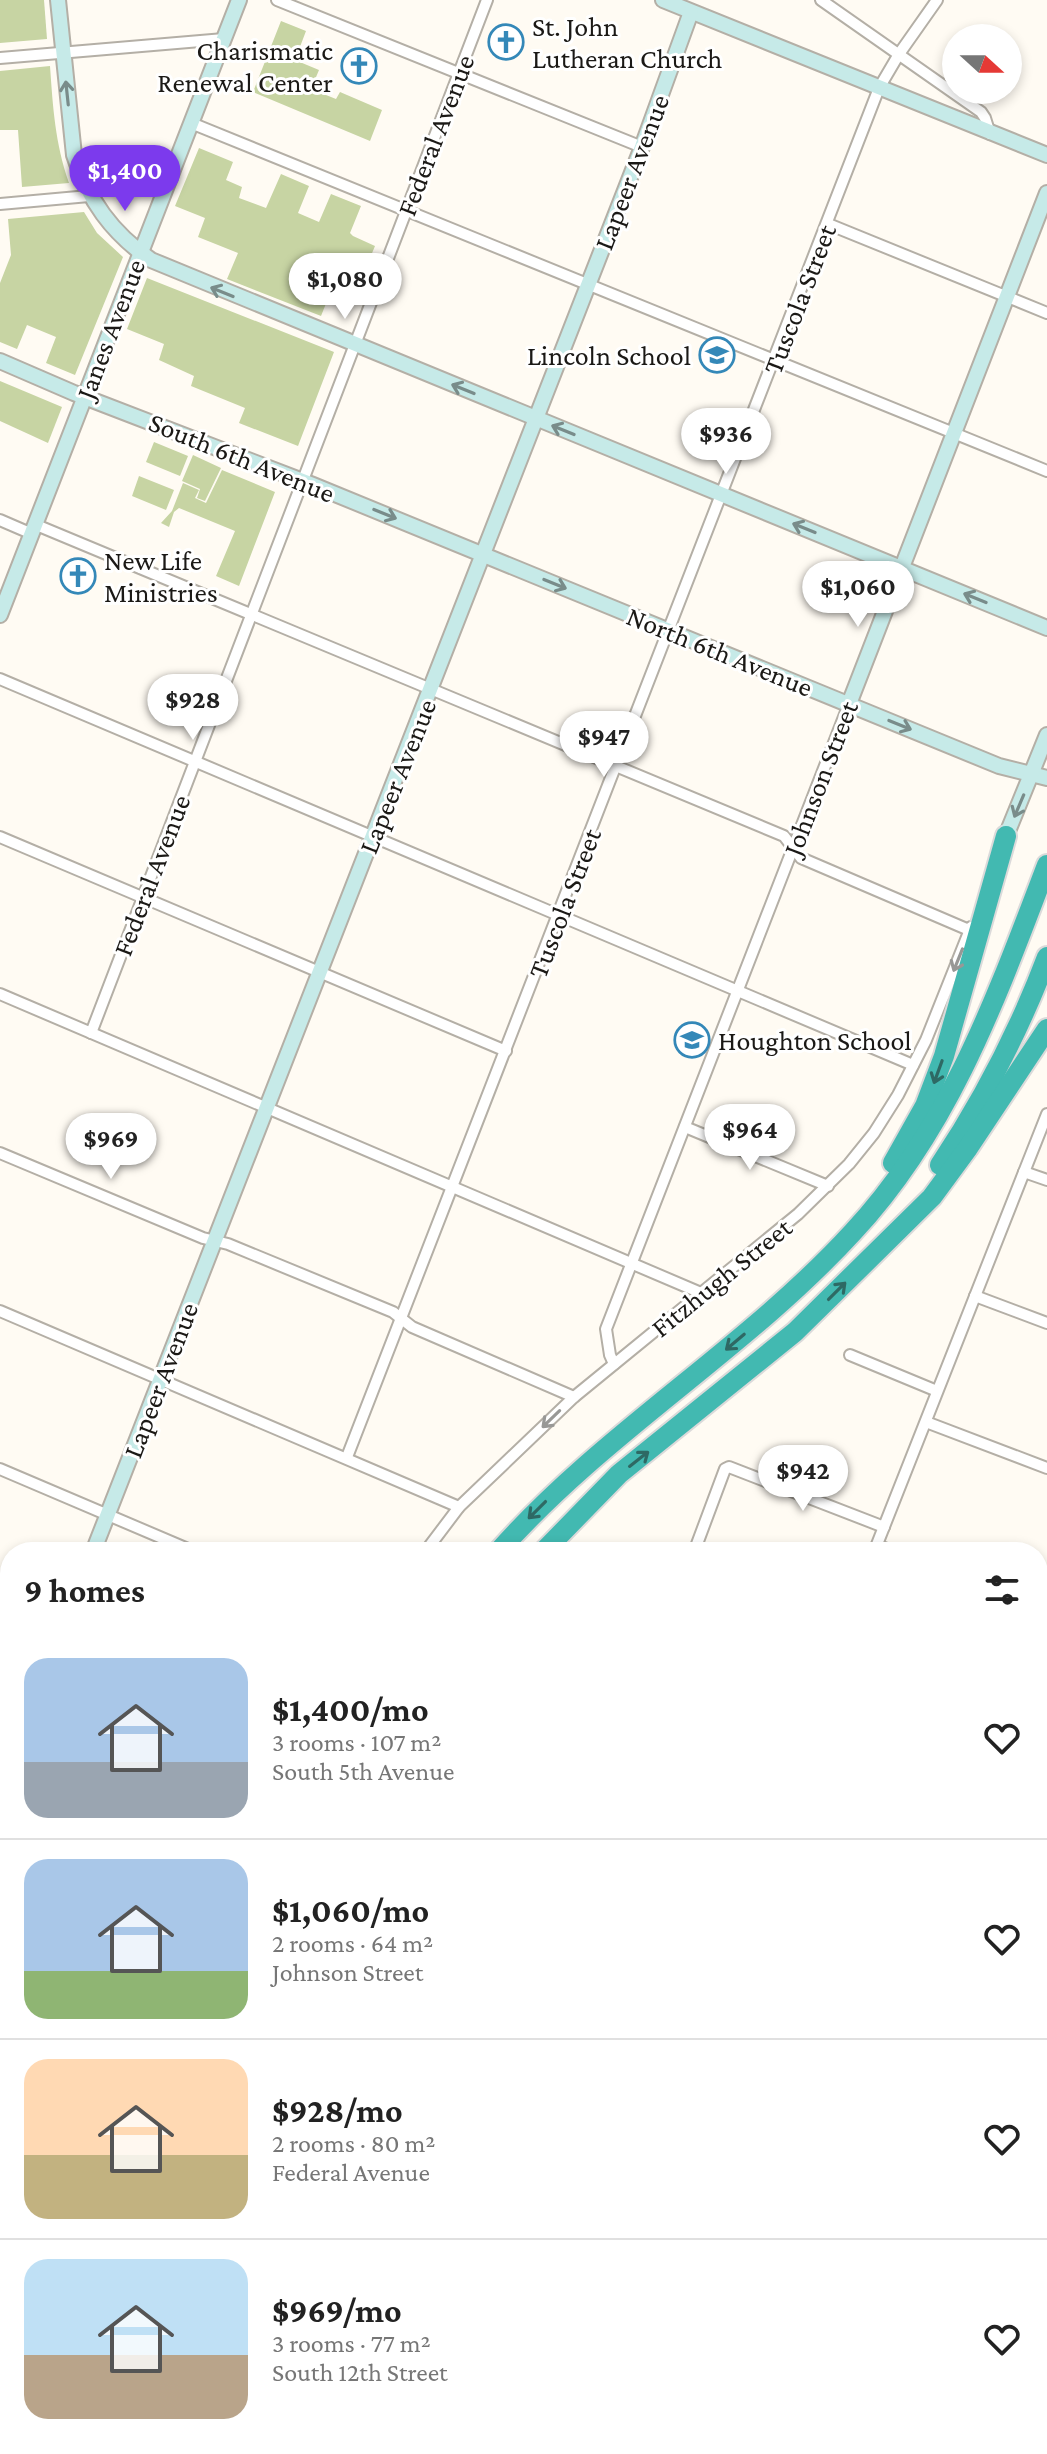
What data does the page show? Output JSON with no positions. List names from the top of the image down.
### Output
{
  "streets": {
    "street": [
      "Federal Avenue",
      "Lapeer Avenue",
      "Tuscola Street",
      "Janes Avenue",
      "South 6th Avenue",
      "North 6th Avenue",
      "Johnson Street",
      "Fitzhugh Street"
    ]
  },
  "crossings": [
    ["Federal Avenue", "South 6th Avenue"],
    ["Lapeer Avenue", "South 6th Avenue"],
    ["Lapeer Avenue", "North 6th Avenue"],
    ["Tuscola Street", "North 6th Avenue"],
    ["Janes Avenue", "South 6th Avenue"],
    ["South 6th Avenue", "North 6th Avenue"],
    ["North 6th Avenue", "Johnson Street"],
    ["North 6th Avenue", "Fitzhugh Street"],
    ["Johnson Street", "Fitzhugh Street"]
  ],
  "one_way": ["South 6th Avenue", "North 6th Avenue"],
  "places": {
    "church": ["St. John Lutheran Church", "Charismatic Renewal Center", "New Life Ministries"],
    "school or university": ["Lincoln School", "Houghton School"]
  },
  "north": "right",
  "page": {
    "price": [
      "$1,400",
      "$1,080",
      "$936",
      "$1,060",
      "$928",
      "$947",
      "$964",
      "$969",
      "$942"
    ],
    "heading": "9 homes",
    "list": [
      {
        "name": "$1,400/mo",
        "note": "3 rooms · 107 m² · South 5th Avenue"
      },
      {
        "name": "$1,060/mo",
        "note": "2 rooms · 64 m² · Johnson Street"
      },
      {
        "name": "$928/mo",
        "note": "2 rooms · 80 m² · Federal Avenue"
      },
      {
        "name": "$969/mo",
        "note": "3 rooms · 77 m² · South 12th Street"
      }
    ]
  }
}
